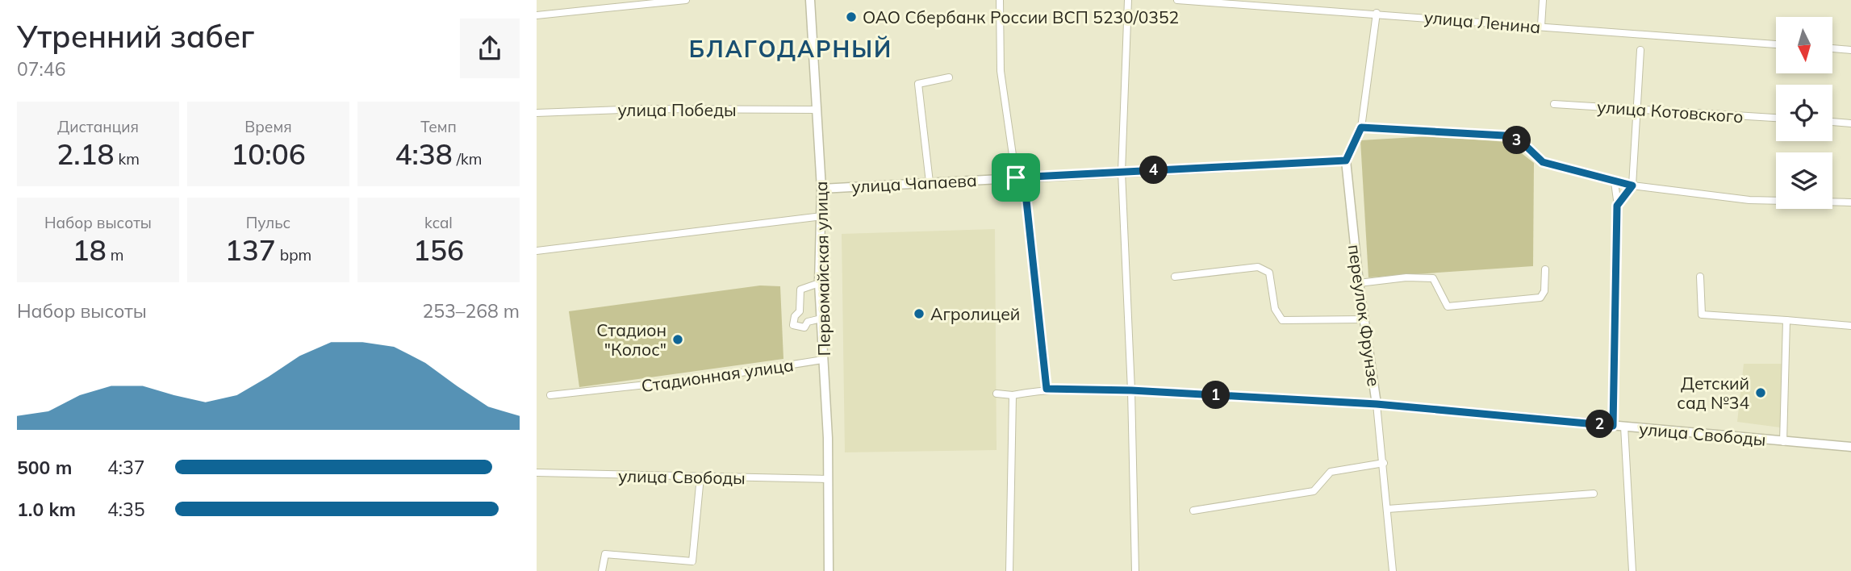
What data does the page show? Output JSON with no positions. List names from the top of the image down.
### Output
{
  "streets": {
    "main road": [
      "улица Чапаева",
      "Первомайская улица",
      "переулок Фрунзе",
      "улица Свободы"
    ],
    "street": [
      "улица Ленина",
      "улица Победы",
      "улица Котовского",
      "Стадионная улица"
    ]
  },
  "crossings": [
    ["улица Победы", "Первомайская улица"],
    ["улица Чапаева", "Первомайская улица"],
    ["улица Чапаева", "переулок Фрунзе"],
    ["Первомайская улица", "Стадионная улица"],
    ["Первомайская улица", "улица Свободы"],
    ["переулок Фрунзе", "улица Свободы"]
  ],
  "districts": ["БЛАГОДАРНЫЙ"],
  "places": [
    "ОАО Сбербанк России ВСП 5230/0352",
    "Агролицей",
    "Стадион \"Колос\"",
    "Детский сад №34"
  ],
  "north": "bottom",
  "page": {
    "heading": ["Утренний забег", "07:46"],
    "stats": [
      ["Дистанция", "2.18 km"],
      ["Время", "10:06"],
      ["Темп", "4:38 /km"],
      ["Набор высоты", "18 m"],
      ["Пульс", "137 bpm"],
      ["kcal", "156"]
    ],
    "pins": [
      "3",
      "4",
      "1",
      "2"
    ],
    "chart": ["Набор высоты", "253–268 m"],
    "list": [
      {
        "name": "500 m",
        "note": "4:37"
      },
      {
        "name": "1.0 km",
        "note": "4:35"
      }
    ]
  }
}
